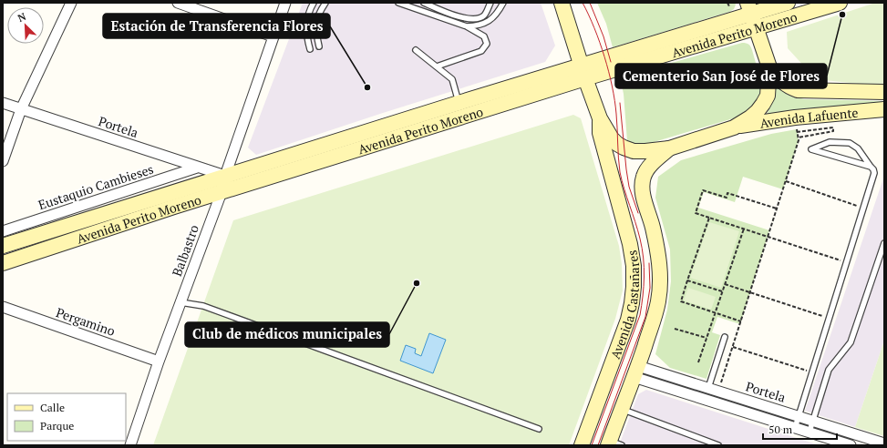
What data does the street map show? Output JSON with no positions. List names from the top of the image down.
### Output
{
  "streets": {
    "main road": ["Avenida Perito Moreno", "Avenida Lafuente", "Avenida Castañares"],
    "street": [
      "Portela",
      "Eustaquio Cambieses",
      "Balbastro",
      "Pergamino"
    ]
  },
  "crossings": [
    ["Avenida Perito Moreno", "Portela"],
    ["Avenida Perito Moreno", "Balbastro"],
    ["Portela", "Eustaquio Cambieses"],
    ["Portela", "Balbastro"],
    ["Balbastro", "Pergamino"]
  ],
  "places": ["Cementerio San José de Flores", "Estación de Transferencia Flores", "Club de médicos municipales"],
  "legend": ["Calle", "Parque"],
  "scale_bar": "50 m",
  "north": "top left"
}
